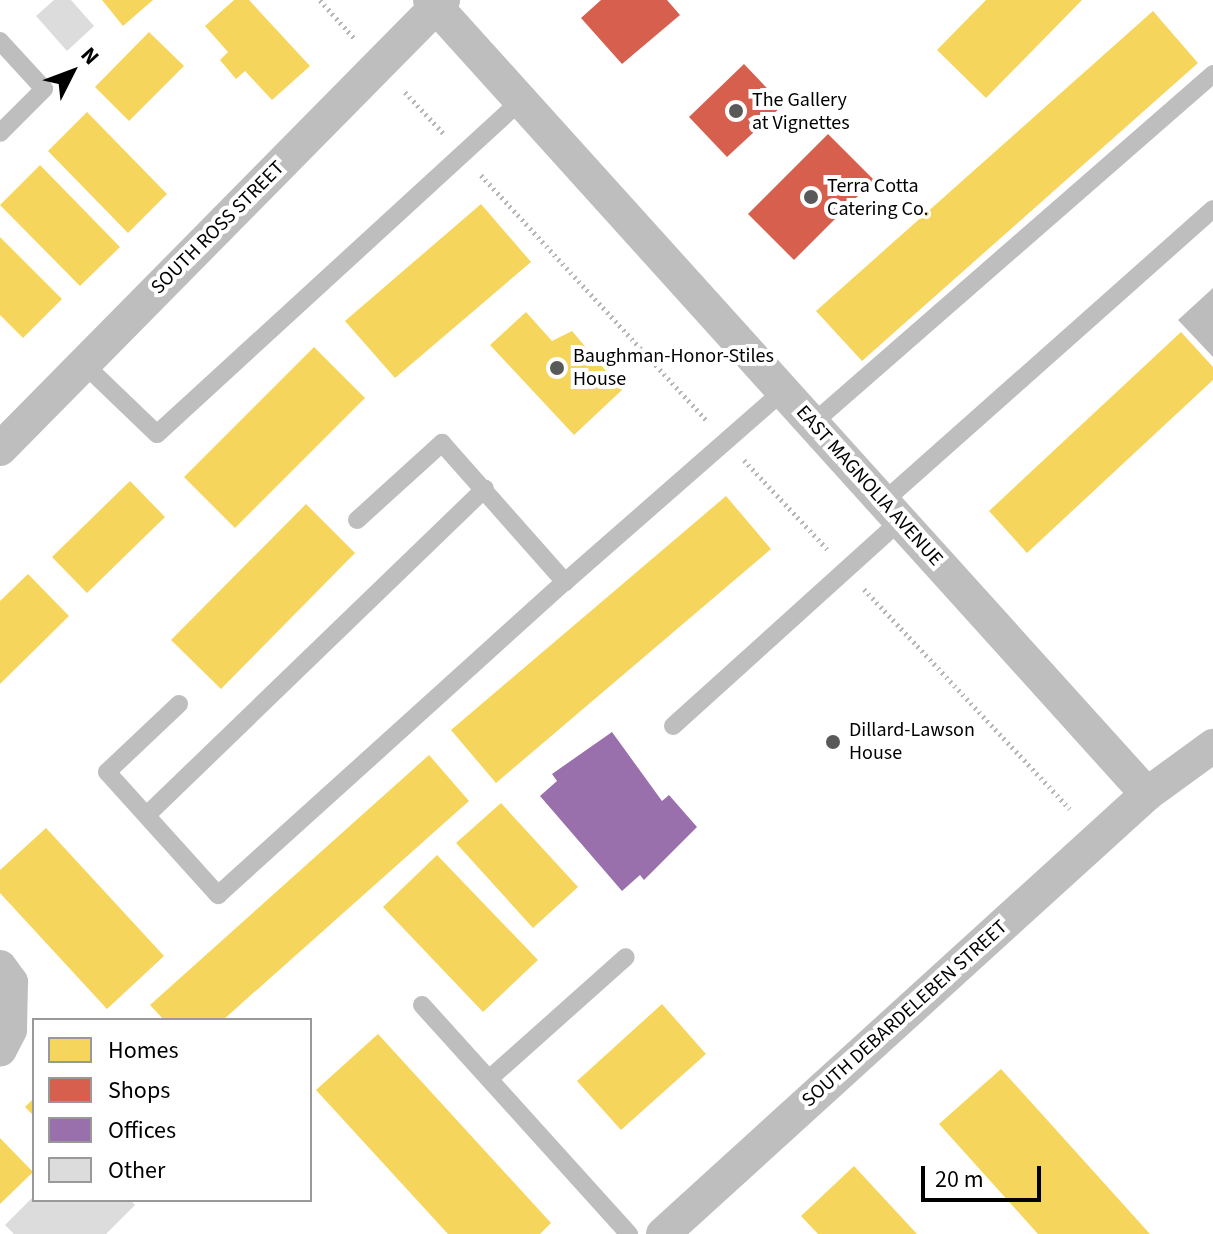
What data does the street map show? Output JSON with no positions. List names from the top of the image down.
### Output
{
  "streets": {
    "street": ["SOUTH ROSS STREET", "EAST MAGNOLIA AVENUE", "SOUTH DEBARDELEBEN STREET"]
  },
  "crossings": [
    ["SOUTH ROSS STREET", "EAST MAGNOLIA AVENUE"],
    ["EAST MAGNOLIA AVENUE", "SOUTH DEBARDELEBEN STREET"]
  ],
  "places": [
    "The Gallery at Vignettes",
    "Terra Cotta Catering Co.",
    "Baughman-Honor-Stiles House",
    "Dillard-Lawson House"
  ],
  "legend": [
    "Homes",
    "Shops",
    "Offices",
    "Other"
  ],
  "scale_bar": "20 m",
  "north": "top right"
}
